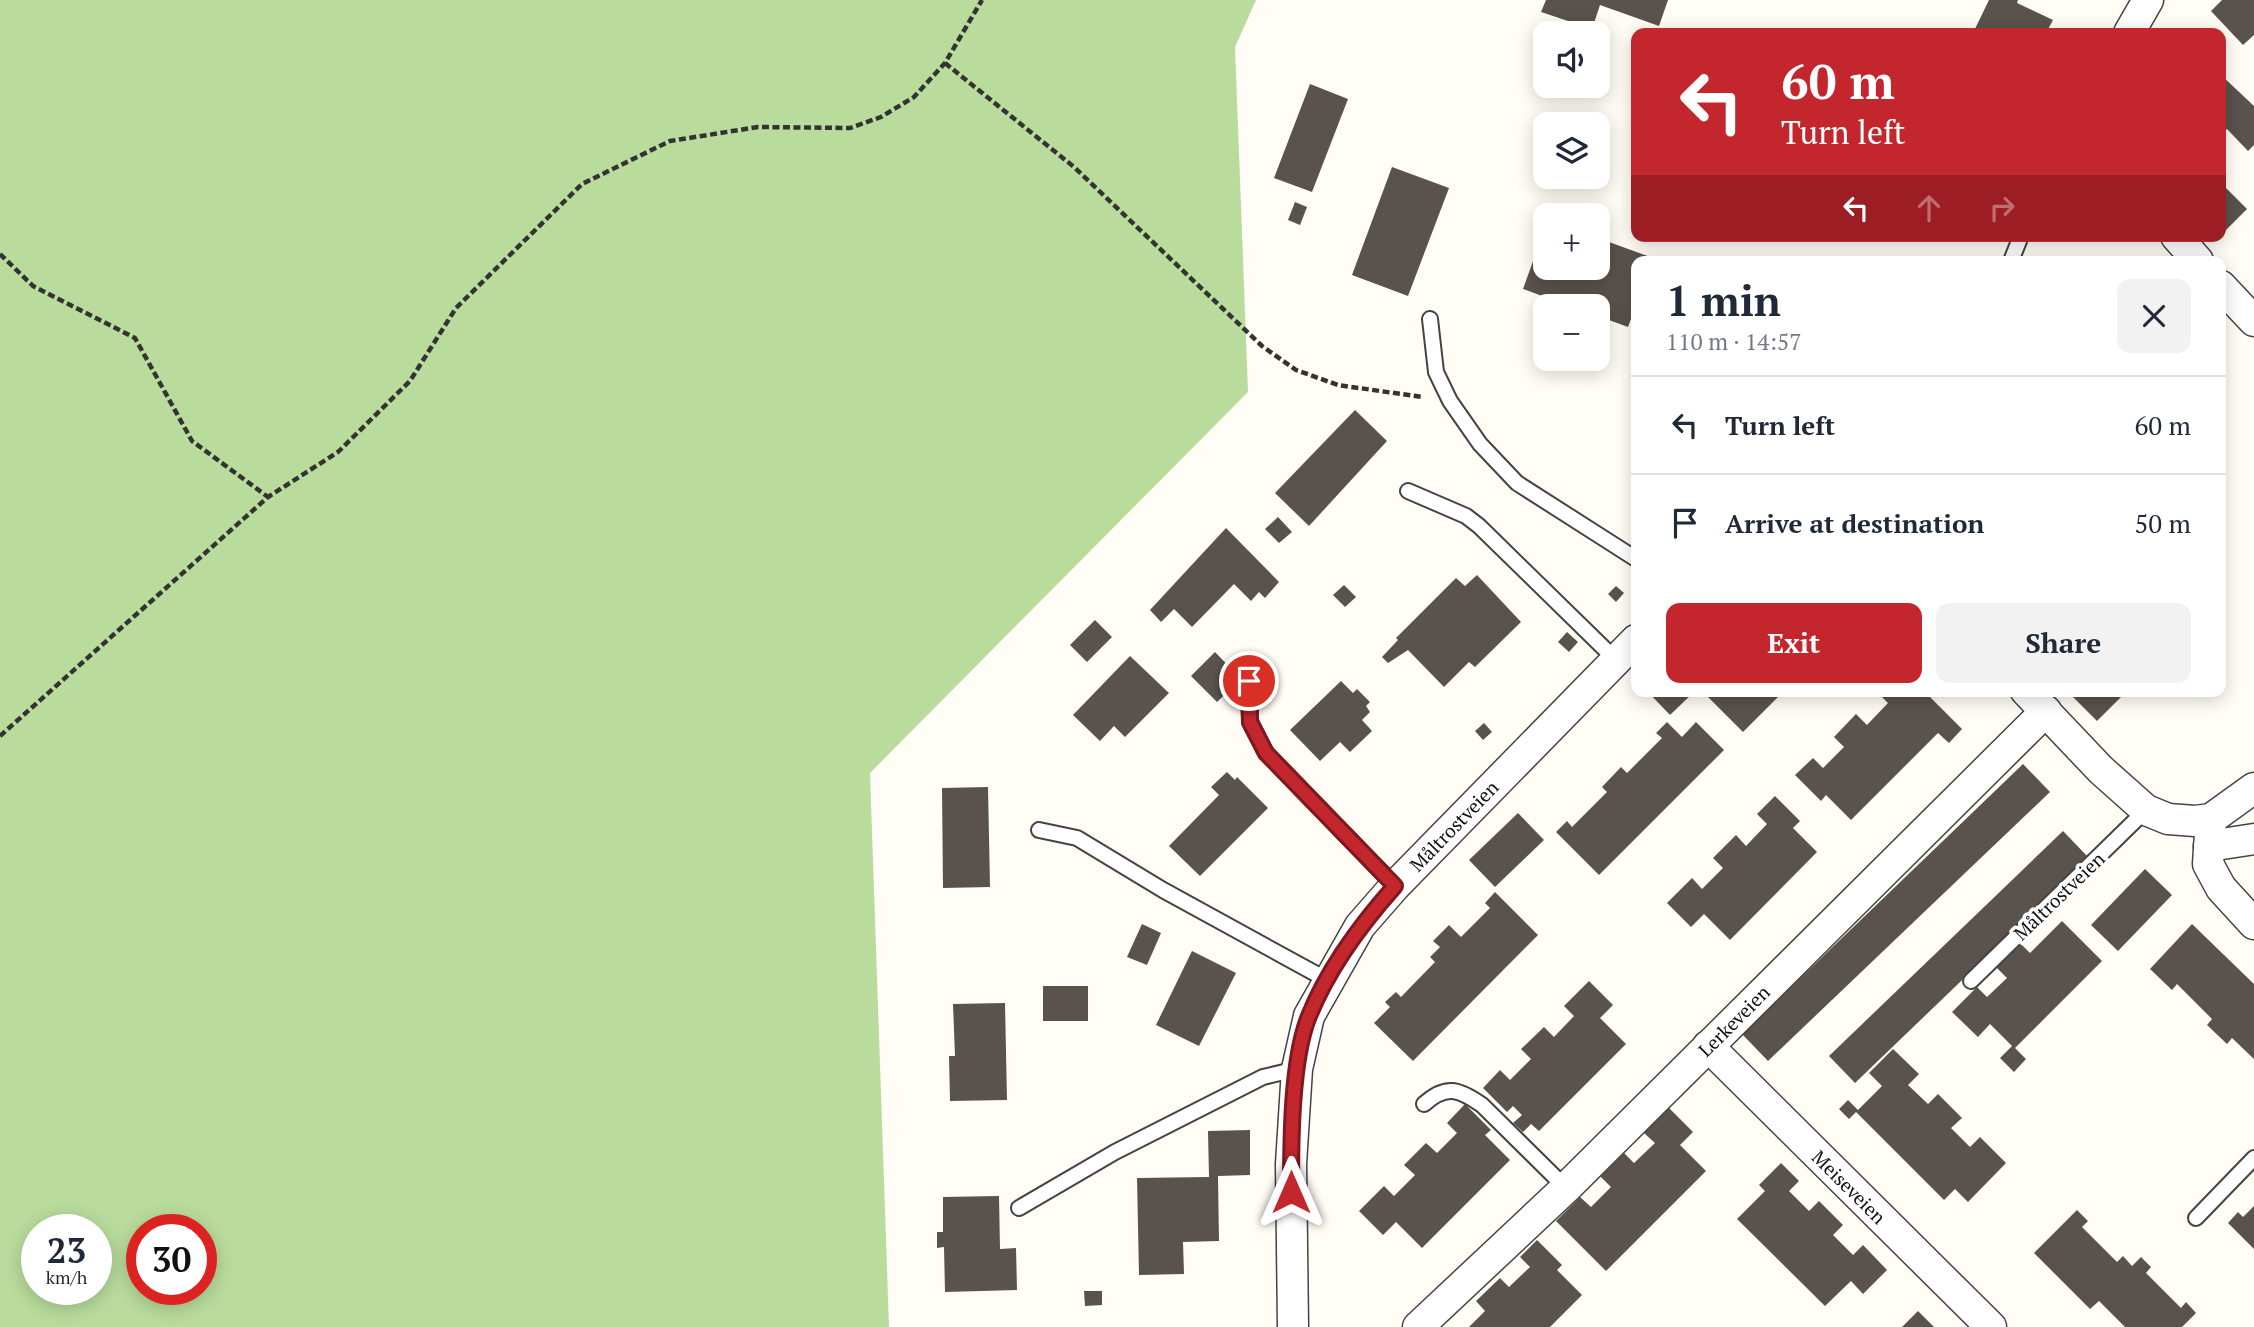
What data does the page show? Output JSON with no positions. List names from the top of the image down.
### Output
{
  "streets": {
    "street": ["Måltrostveien", "Lerkeveien", "Meiseveien"]
  },
  "crossings": [
    ["Lerkeveien", "Meiseveien"]
  ],
  "page": {
    "map_buttons": ["+", "−"],
    "turn": ["60 m", "Turn left"],
    "heading": ["1 min", "110 m · 14:57"],
    "list": [
      {
        "name": "Turn left",
        "value": "60 m"
      },
      {
        "name": "Arrive at destination",
        "value": "50 m"
      }
    ],
    "buttons": ["Exit", "Share"],
    "speed": "23 km/h",
    "limit": "30"
  }
}
